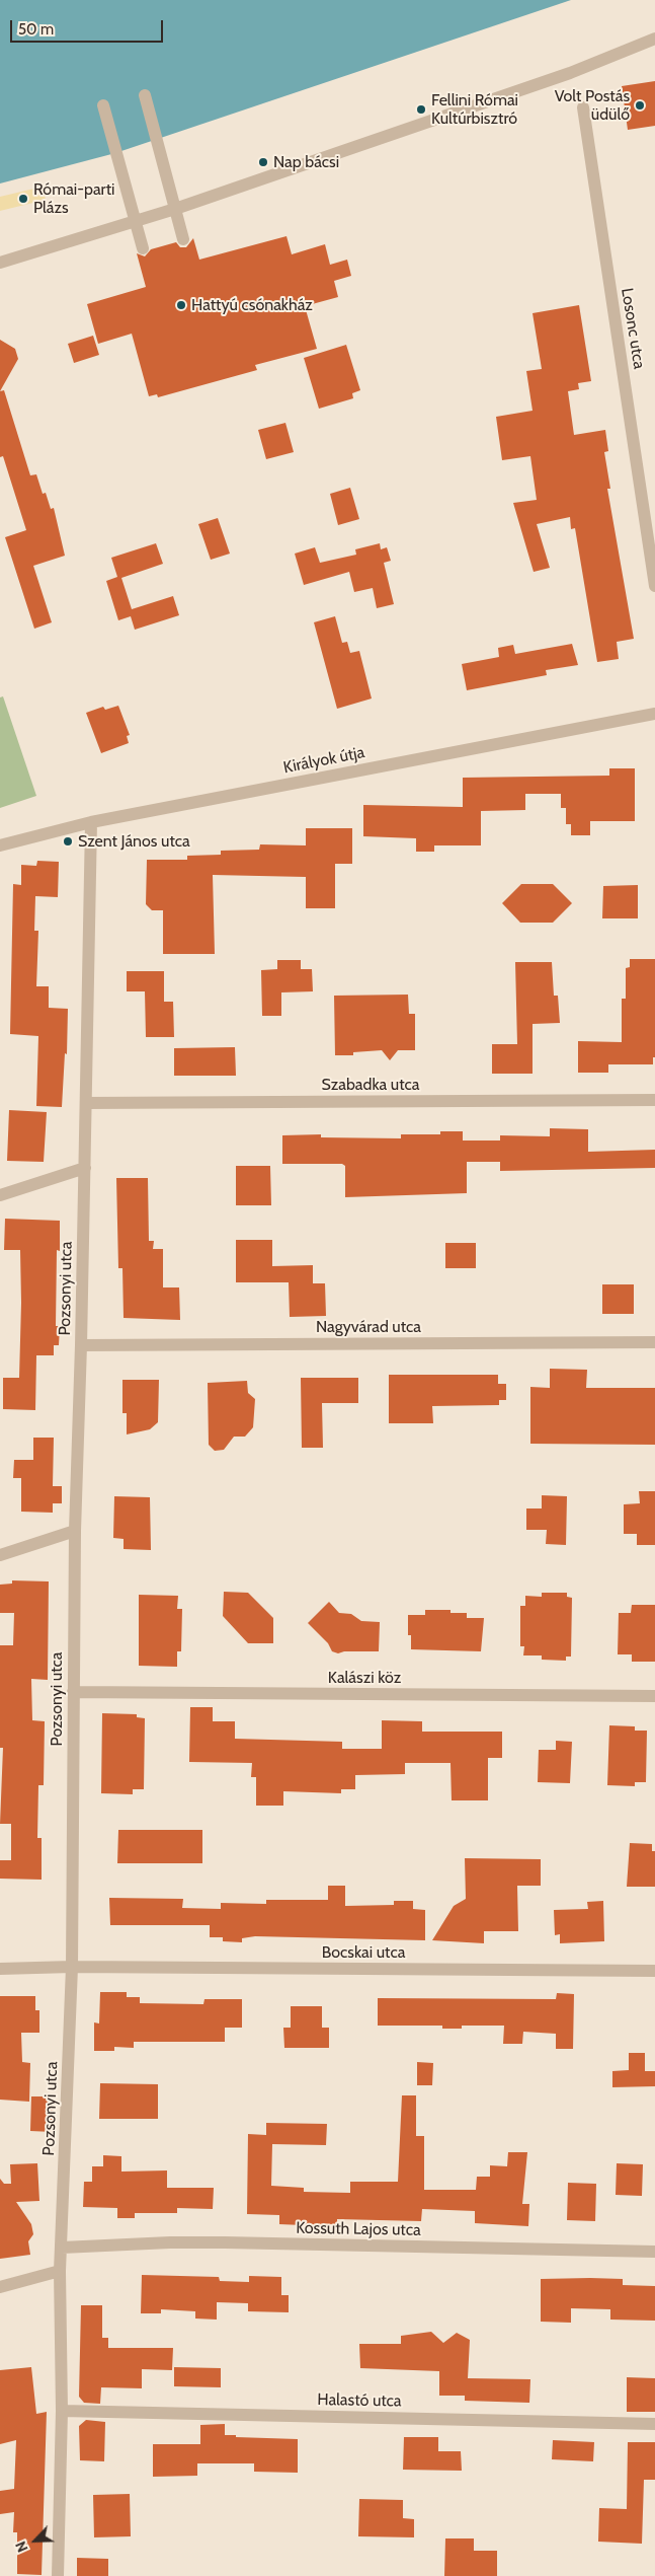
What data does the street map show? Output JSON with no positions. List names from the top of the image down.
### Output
{
  "streets": {
    "street": [
      "Losonc utca",
      "Királyok útja",
      "Szabadka utca",
      "Pozsonyi utca",
      "Nagyvárad utca",
      "Kalászi köz",
      "Bocskai utca",
      "Kossuth Lajos utca",
      "Halastó utca"
    ]
  },
  "crossings": [
    ["Királyok útja", "Pozsonyi utca"],
    ["Szabadka utca", "Pozsonyi utca"],
    ["Pozsonyi utca", "Nagyvárad utca"],
    ["Pozsonyi utca", "Kalászi köz"],
    ["Pozsonyi utca", "Bocskai utca"],
    ["Pozsonyi utca", "Kossuth Lajos utca"],
    ["Pozsonyi utca", "Halastó utca"]
  ],
  "places": [
    "Volt Postás üdülő",
    "Fellini Római Kultúrbisztró",
    "Nap bácsi",
    "Római-parti Plázs",
    "Hattyú csónakház",
    "Szent János utca"
  ],
  "scale_bar": "50 m",
  "north": "bottom left"
}
